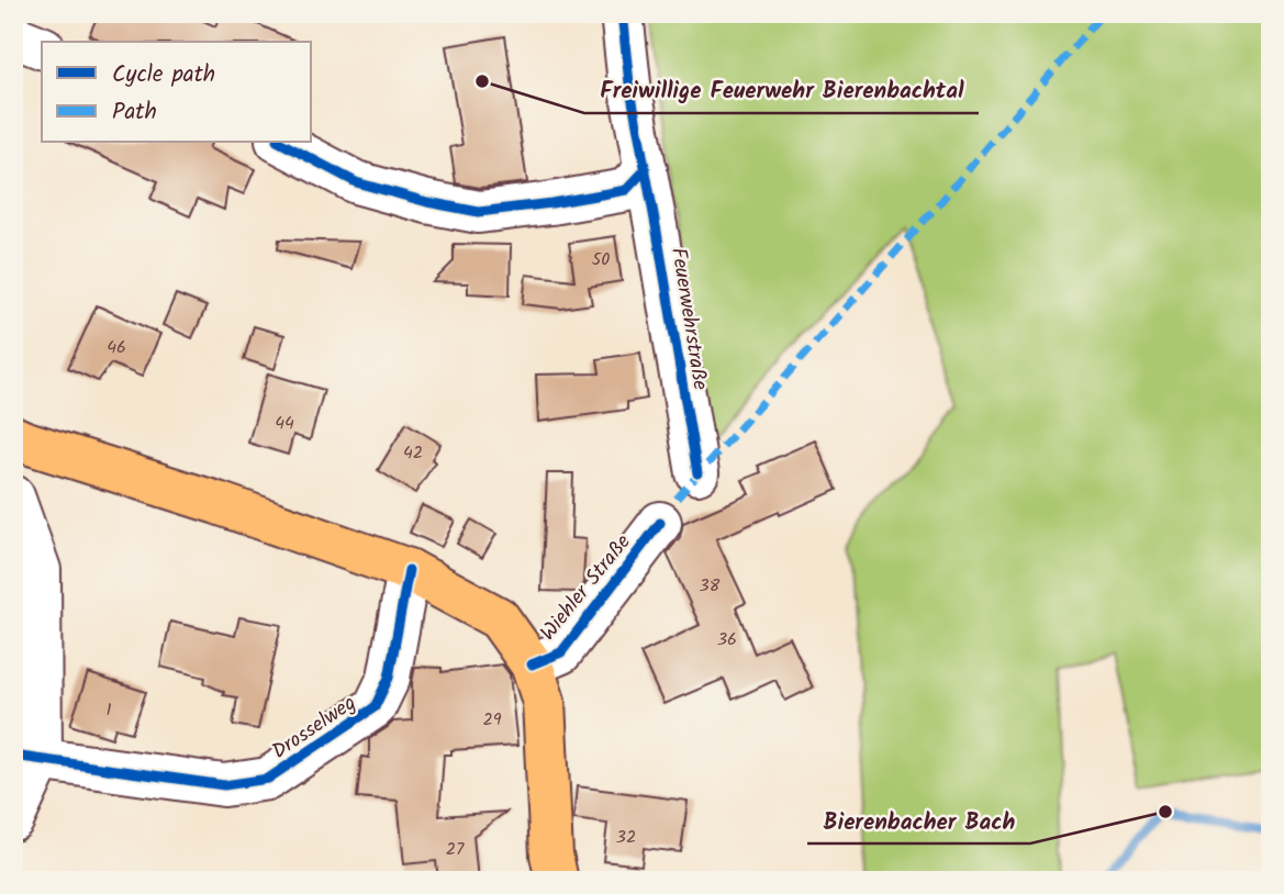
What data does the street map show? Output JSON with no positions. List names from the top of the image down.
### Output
{
  "streets": {
    "main road": ["Wiehler Straße"],
    "street": ["Feuerwehrstraße", "Drosselweg"]
  },
  "crossings": [
    ["Wiehler Straße", "Drosselweg"]
  ],
  "places": ["Freiwillige Feuerwehr Bierenbachtal", "Bierenbacher Bach"],
  "house_numbers": [
    "50",
    "46",
    "44",
    "42",
    "38",
    "36",
    "1",
    "29",
    "32",
    "27"
  ],
  "legend": ["Cycle path", "Path"]
}
